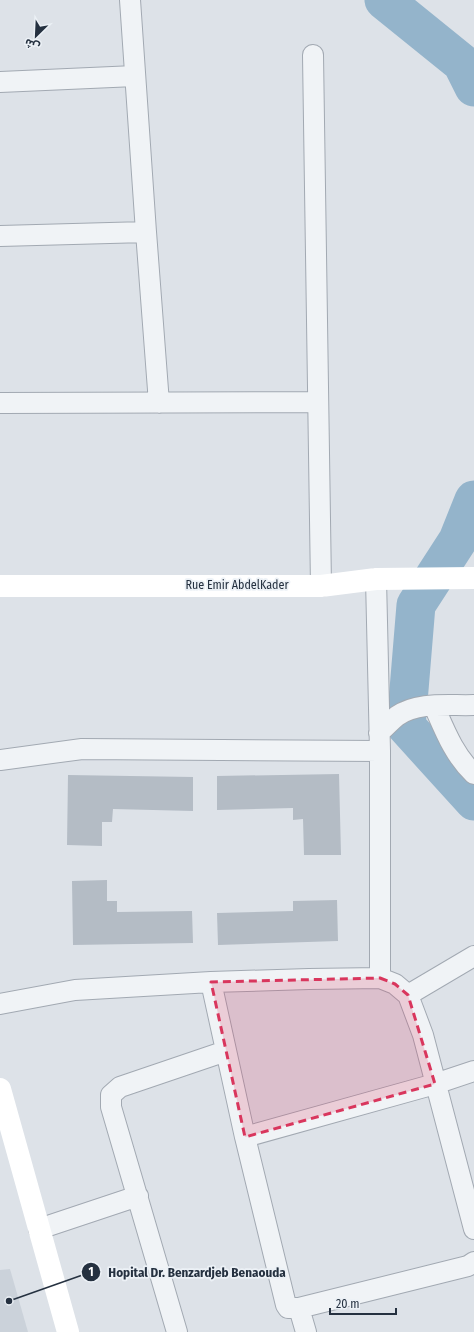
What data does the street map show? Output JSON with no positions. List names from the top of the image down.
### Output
{
  "streets": {
    "main road": ["Rue Emir AbdelKader"]
  },
  "places": ["Hopital Dr. Benzardjeb Benaouda"],
  "scale_bar": "20 m",
  "north": "bottom left"
}
